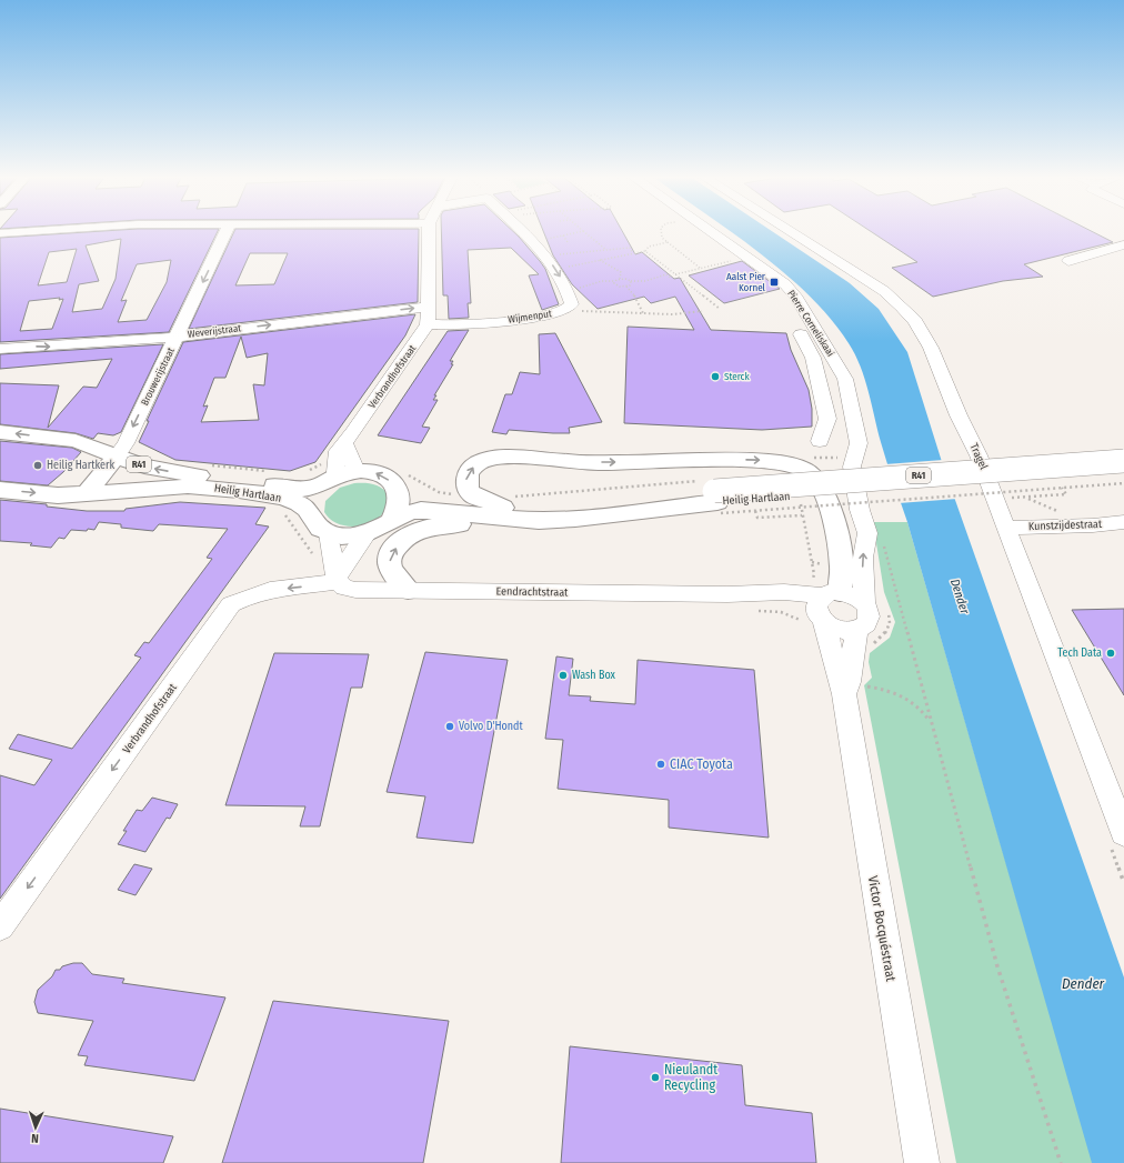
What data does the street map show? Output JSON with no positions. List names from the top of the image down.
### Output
{
  "streets": {
    "main road": ["R41", "Heilig Hartlaan"],
    "street": [
      "Wijmenput",
      "Pierre Corneliskaai",
      "Weverijstraat",
      "Brouwerijstraat",
      "Verbrandhofstraat",
      "Tragel",
      "Kunstzijdestraat",
      "Eendrachtstraat",
      "Victor Bocquéstraat"
    ]
  },
  "crossings": [
    ["Wijmenput", "Verbrandhofstraat"],
    ["Weverijstraat", "Brouwerijstraat"],
    ["Brouwerijstraat", "R41"],
    ["Brouwerijstraat", "Heilig Hartlaan"],
    ["Verbrandhofstraat", "Heilig Hartlaan"],
    ["Verbrandhofstraat", "Eendrachtstraat"],
    ["Tragel", "Kunstzijdestraat"],
    ["R41", "Heilig Hartlaan"],
    ["Eendrachtstraat", "Victor Bocquéstraat"]
  ],
  "one_way": ["Weverijstraat", "Brouwerijstraat", "Verbrandhofstraat"],
  "water": ["Dender"],
  "places": {
    "transit": ["Aalst Pier Kornel"],
    "other": [
      "Sterck",
      "Heilig Hartkerk",
      "Tech Data",
      "Wash Box",
      "Volvo D'Hondt",
      "CIAC Toyota",
      "Nieulandt Recycling"
    ]
  },
  "north": "bottom"
}
